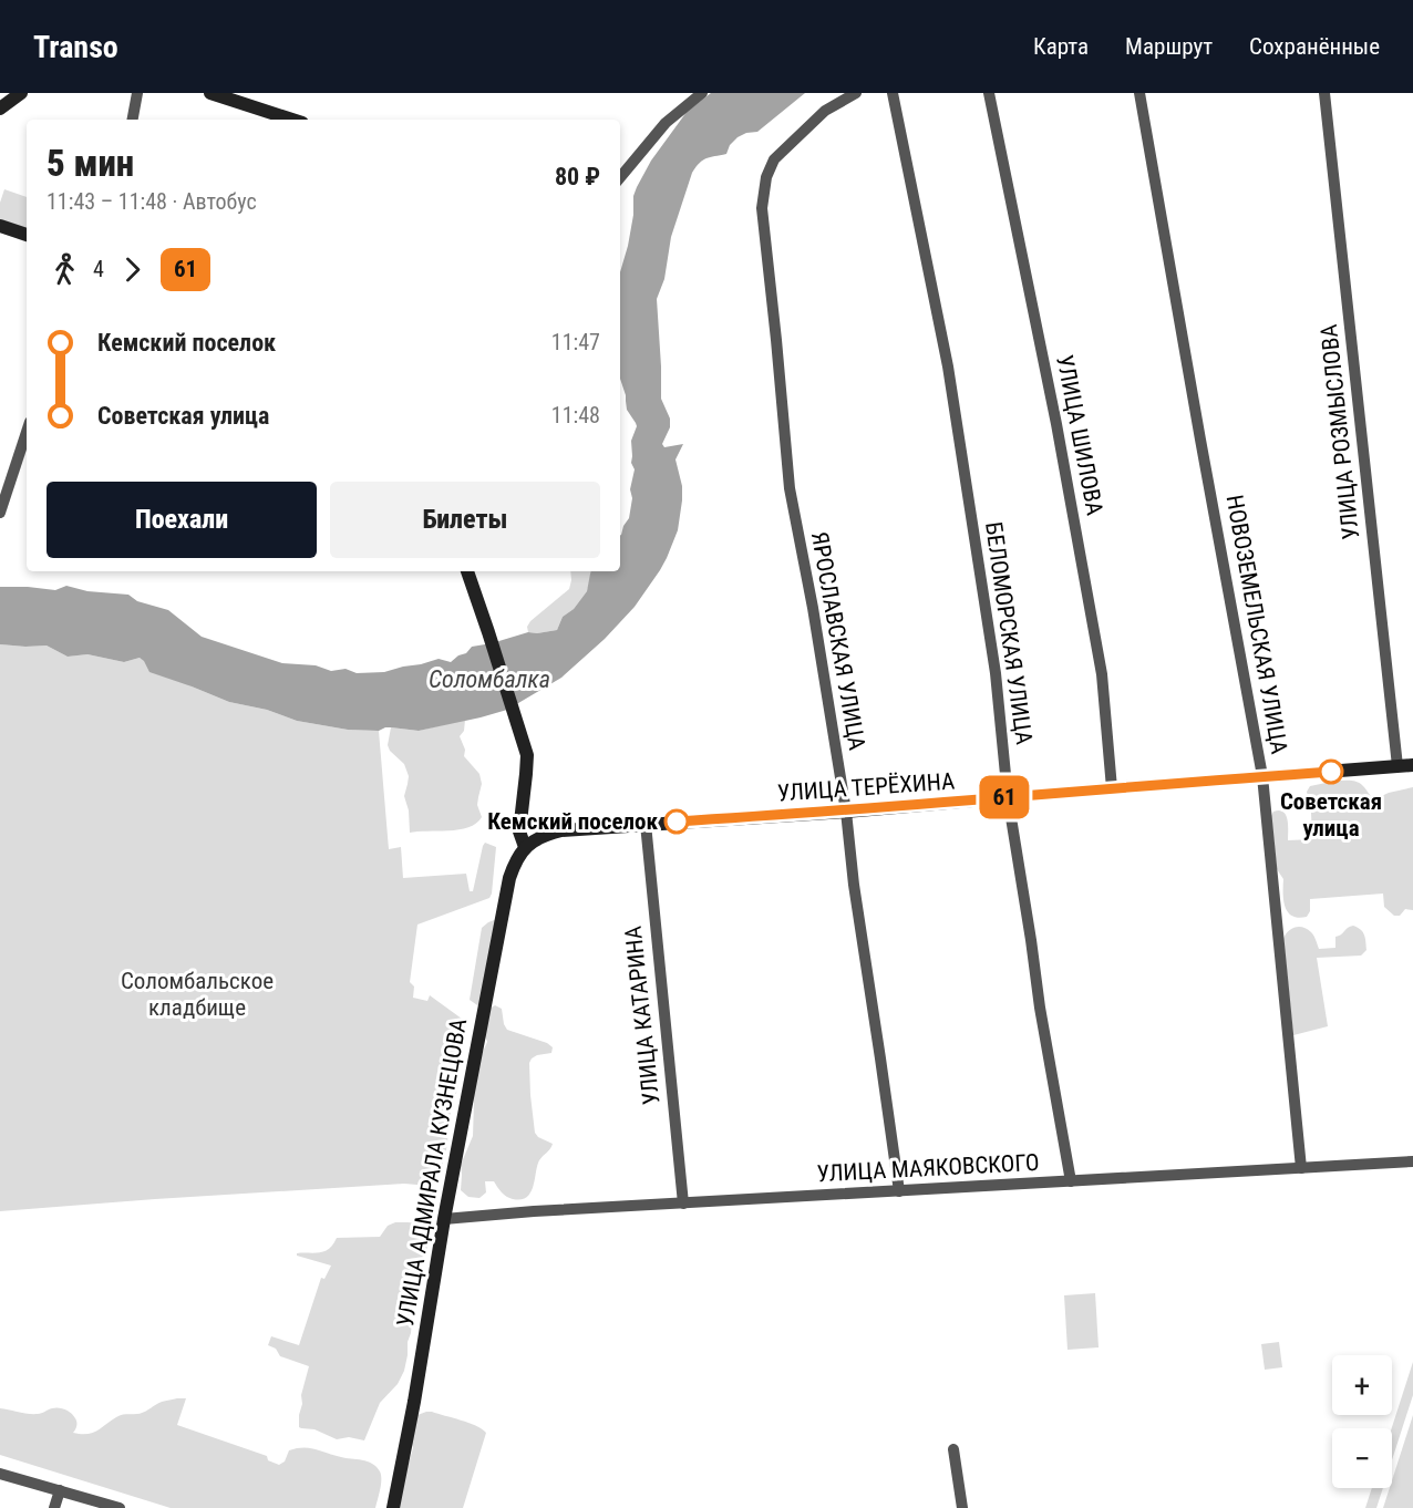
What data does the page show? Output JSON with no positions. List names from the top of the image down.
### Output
{
  "streets": {
    "main road": ["УЛИЦА ТЕРЁХИНА", "УЛИЦА АДМИРАЛА КУЗНЕЦОВА"],
    "street": [
      "УЛИЦА РОЗМЫСЛОВА",
      "УЛИЦА ШИЛОВА",
      "НОВОЗЕМЕЛЬСКАЯ УЛИЦА",
      "БЕЛОМОРСКАЯ УЛИЦА",
      "ЯРОСЛАВСКАЯ УЛИЦА",
      "УЛИЦА КАТАРИНА",
      "УЛИЦА МАЯКОВСКОГО"
    ]
  },
  "crossings": [
    ["УЛИЦА РОЗМЫСЛОВА", "УЛИЦА ТЕРЁХИНА"],
    ["УЛИЦА ШИЛОВА", "УЛИЦА ТЕРЁХИНА"],
    ["НОВОЗЕМЕЛЬСКАЯ УЛИЦА", "УЛИЦА ТЕРЁХИНА"],
    ["НОВОЗЕМЕЛЬСКАЯ УЛИЦА", "УЛИЦА МАЯКОВСКОГО"],
    ["БЕЛОМОРСКАЯ УЛИЦА", "УЛИЦА ТЕРЁХИНА"],
    ["БЕЛОМОРСКАЯ УЛИЦА", "УЛИЦА МАЯКОВСКОГО"],
    ["ЯРОСЛАВСКАЯ УЛИЦА", "УЛИЦА ТЕРЁХИНА"],
    ["ЯРОСЛАВСКАЯ УЛИЦА", "УЛИЦА МАЯКОВСКОГО"],
    ["УЛИЦА ТЕРЁХИНА", "УЛИЦА КАТАРИНА"],
    ["УЛИЦА ТЕРЁХИНА", "УЛИЦА АДМИРАЛА КУЗНЕЦОВА"],
    ["УЛИЦА КАТАРИНА", "УЛИЦА МАЯКОВСКОГО"],
    ["УЛИЦА МАЯКОВСКОГО", "УЛИЦА АДМИРАЛА КУЗНЕЦОВА"]
  ],
  "water": ["Соломбалка"],
  "parks": ["Соломбальское кладбище"],
  "places": ["Советская улица", "Кемский поселок"],
  "lines": ["bus line 61"],
  "page": {
    "header": "Transo",
    "nav": ["Карта", "Маршрут", "Сохранённые"],
    "on_map": "61",
    "heading": ["5 мин", "11:43 – 11:48 · Автобус", "80 ₽"],
    "legs": ["4", "61"],
    "list": [
      {
        "name": "Кемский поселок",
        "value": "11:47"
      },
      {
        "name": "Советская улица",
        "value": "11:48"
      }
    ],
    "buttons": ["Поехали", "Билеты"],
    "map_buttons": ["+", "−"]
  }
}
